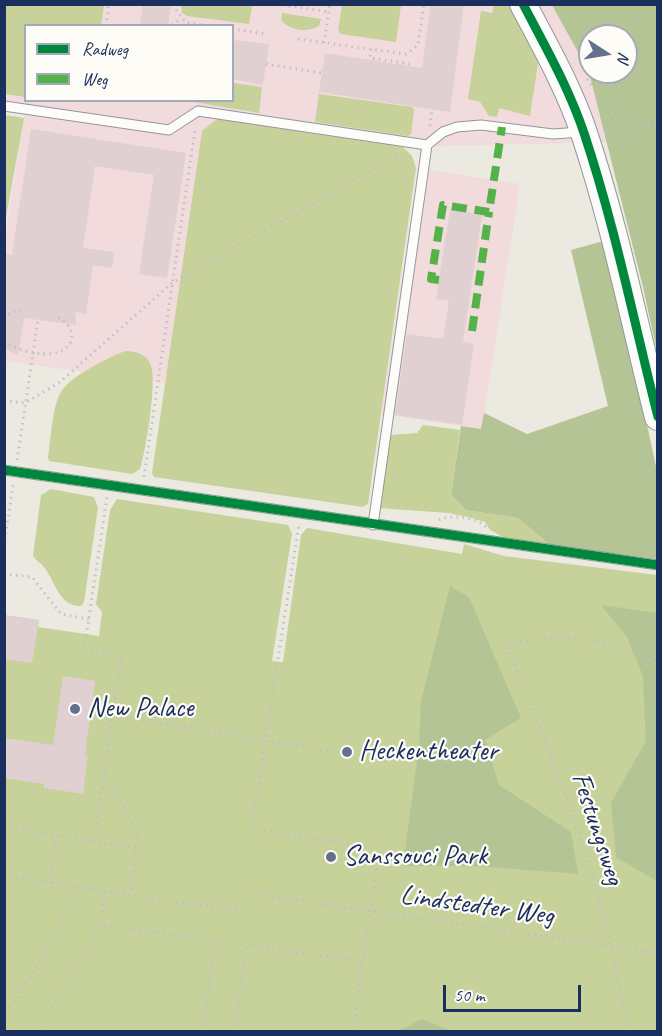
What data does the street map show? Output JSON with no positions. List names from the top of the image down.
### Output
{
  "streets": {
    "path": ["Festungsweg", "Lindstedter Weg"]
  },
  "crossings": [
    ["Festungsweg", "Lindstedter Weg"]
  ],
  "places": ["New Palace", "Heckentheater", "Sanssouci Park"],
  "legend": ["Radweg", "Weg"],
  "scale_bar": "50 m",
  "north": "right"
}
